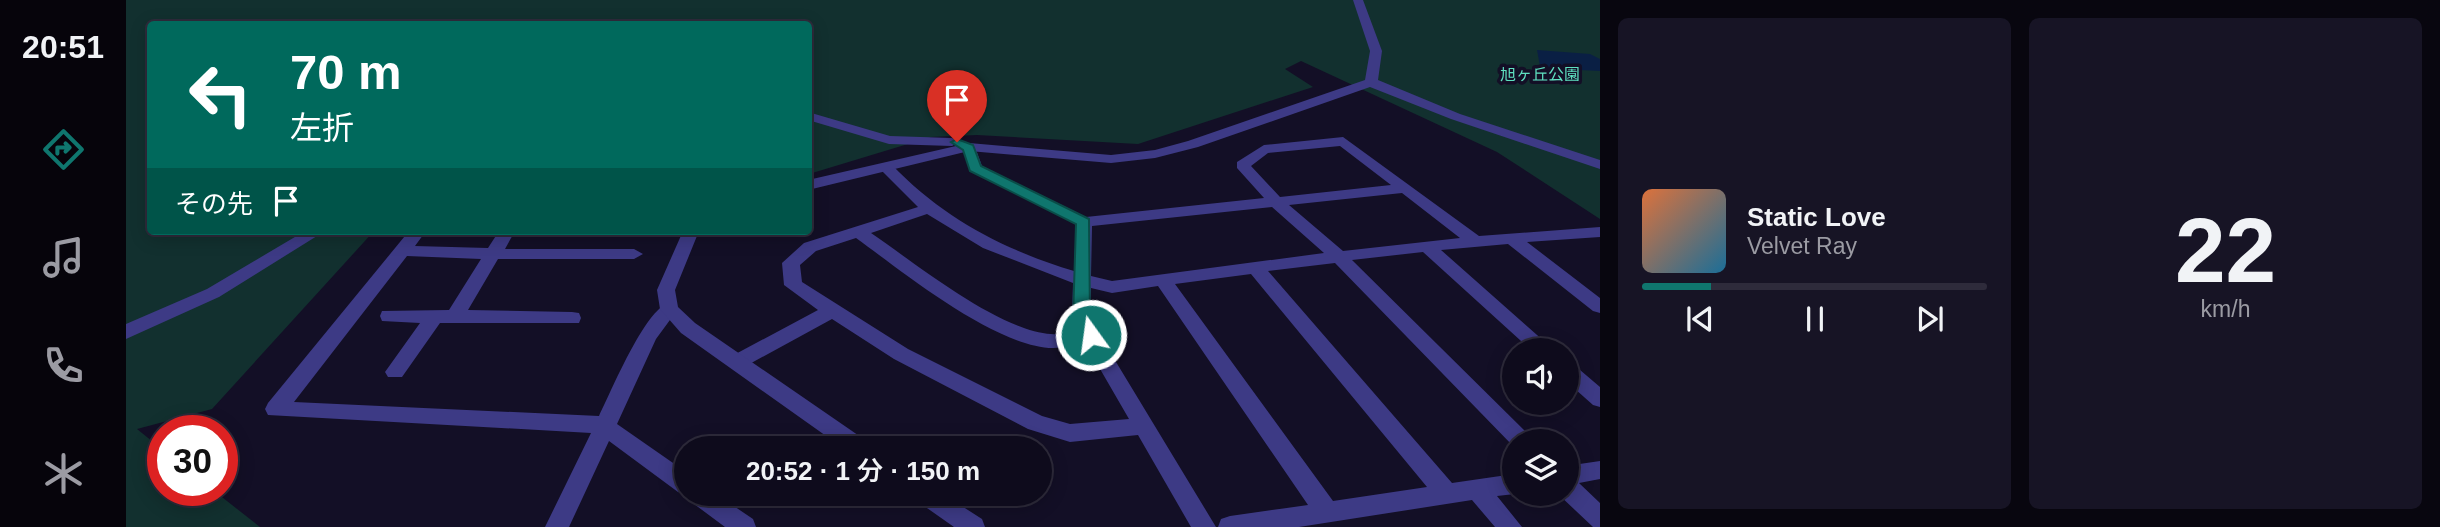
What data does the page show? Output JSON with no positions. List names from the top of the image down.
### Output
{
  "parks": ["旭ヶ丘公園"],
  "page": {
    "tabs": "20:51",
    "tile": ["22", "km/h"],
    "turn": ["70 m", "左折"],
    "then": "その先",
    "song": ["Static Love", "Velvet Ray"],
    "limit": "30",
    "trip": "20:52 · 1 分 · 150 m"
  }
}
